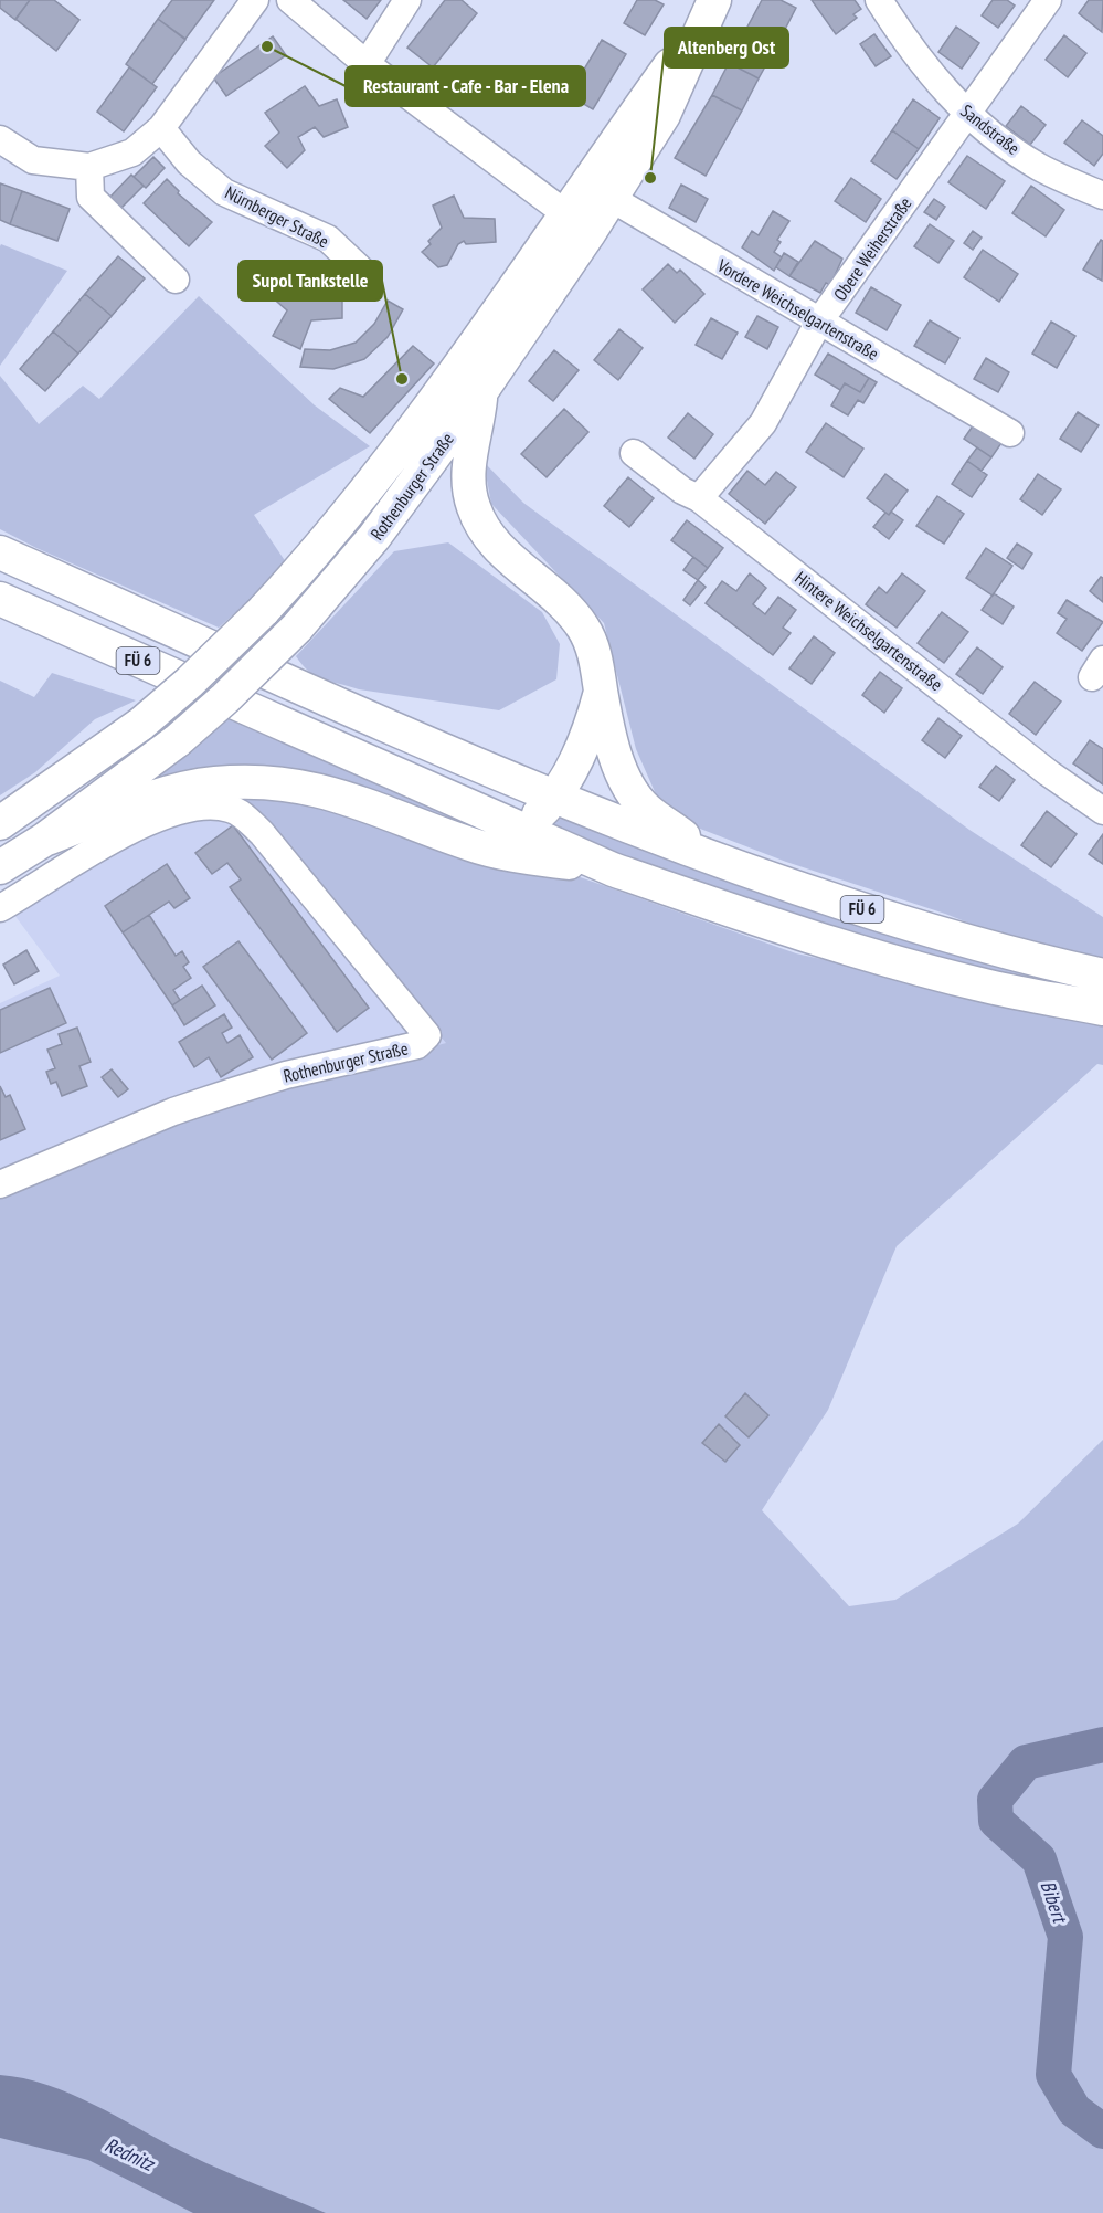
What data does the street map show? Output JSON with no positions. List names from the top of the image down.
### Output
{
  "streets": {
    "main road": ["Rothenburger Straße", "FÜ 6"],
    "street": [
      "Sandstraße",
      "Nürnberger Straße",
      "Obere Weiherstraße",
      "Vordere Weichselgartenstraße",
      "Hintere Weichselgartenstraße"
    ]
  },
  "crossings": [
    ["Sandstraße", "Obere Weiherstraße"],
    ["Obere Weiherstraße", "Vordere Weichselgartenstraße"],
    ["Obere Weiherstraße", "Hintere Weichselgartenstraße"],
    ["Vordere Weichselgartenstraße", "Rothenburger Straße"]
  ],
  "water": ["Bibert", "Rednitz"],
  "places": ["Restaurant - Cafe - Bar - Elena", "Altenberg Ost", "Supol Tankstelle"]
}
